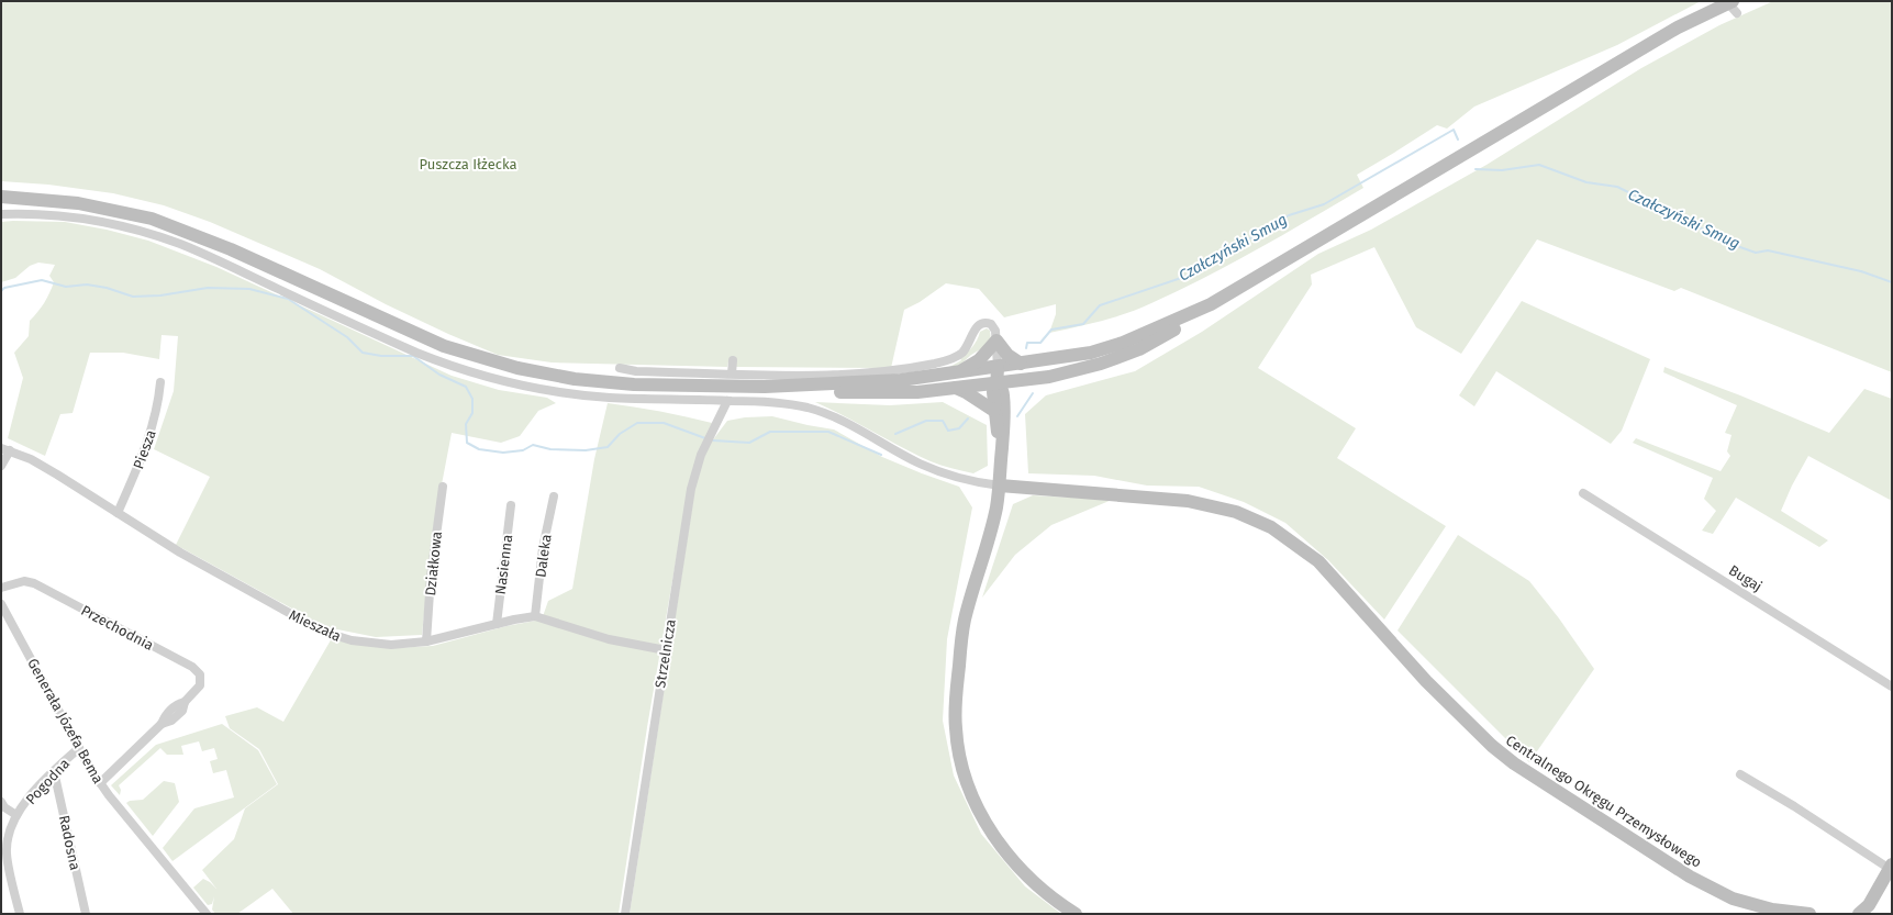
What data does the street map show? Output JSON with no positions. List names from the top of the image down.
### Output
{
  "streets": {
    "main road": ["Centralnego Okręgu Przemysłowego"],
    "street": [
      "Piesza",
      "Daleka",
      "Działkowa",
      "Nasienna",
      "Bugaj",
      "Mieszała",
      "Przechodnia",
      "Strzelnicza",
      "Generała Józefa Bema",
      "Pogodna",
      "Radosna"
    ]
  },
  "crossings": [
    ["Piesza", "Mieszała"],
    ["Daleka", "Mieszała"],
    ["Działkowa", "Mieszała"],
    ["Nasienna", "Mieszała"],
    ["Mieszała", "Strzelnicza"],
    ["Przechodnia", "Generała Józefa Bema"],
    ["Generała Józefa Bema", "Pogodna"],
    ["Pogodna", "Radosna"]
  ],
  "water": ["Czałczyński Smug"],
  "parks": ["Puszcza Iłżecka"]
}
